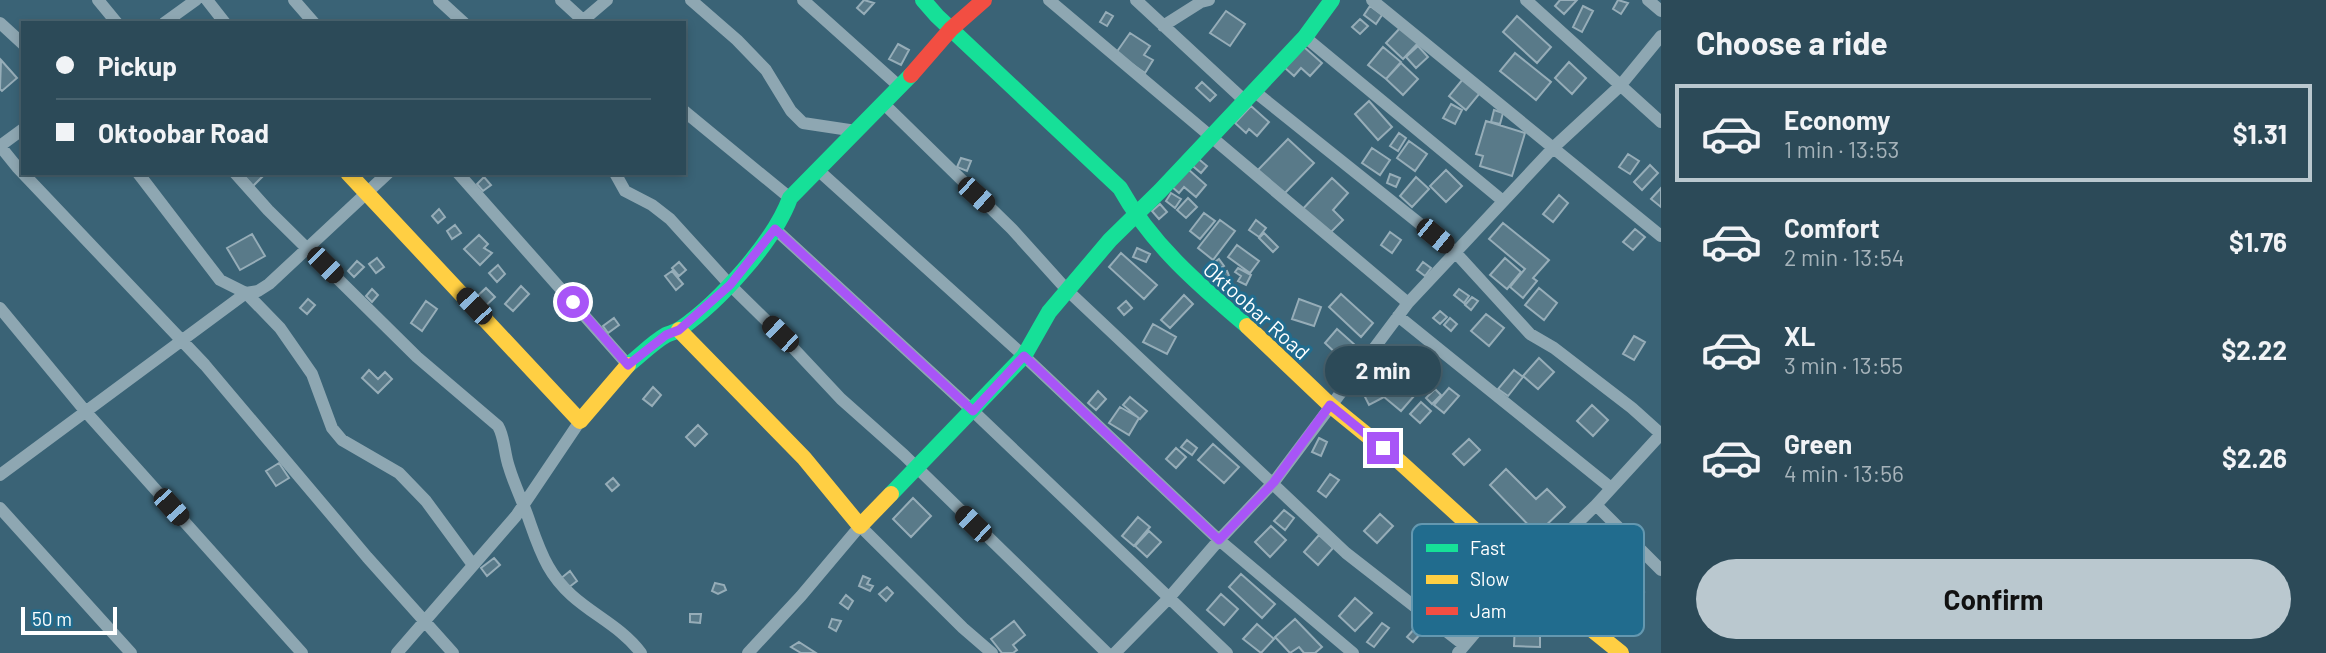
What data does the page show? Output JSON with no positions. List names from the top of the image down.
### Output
{
  "streets": {
    "street": ["Oktoobar Road"]
  },
  "legend": ["Fast", "Slow", "Jam"],
  "scale_bar": "50 m",
  "page": {
    "heading": "Choose a ride",
    "banner": ["Pickup", "Oktoobar Road"],
    "list": [
      {
        "name": "Economy",
        "note": "1 min · 13:53",
        "value": "$1.31"
      },
      {
        "name": "Comfort",
        "note": "2 min · 13:54",
        "value": "$1.76"
      },
      {
        "name": "XL",
        "note": "3 min · 13:55",
        "value": "$2.22"
      },
      {
        "name": "Green",
        "note": "4 min · 13:56",
        "value": "$2.26"
      }
    ],
    "bubble": "2 min",
    "buttons": "Confirm",
    "scale": "50 m"
  }
}
